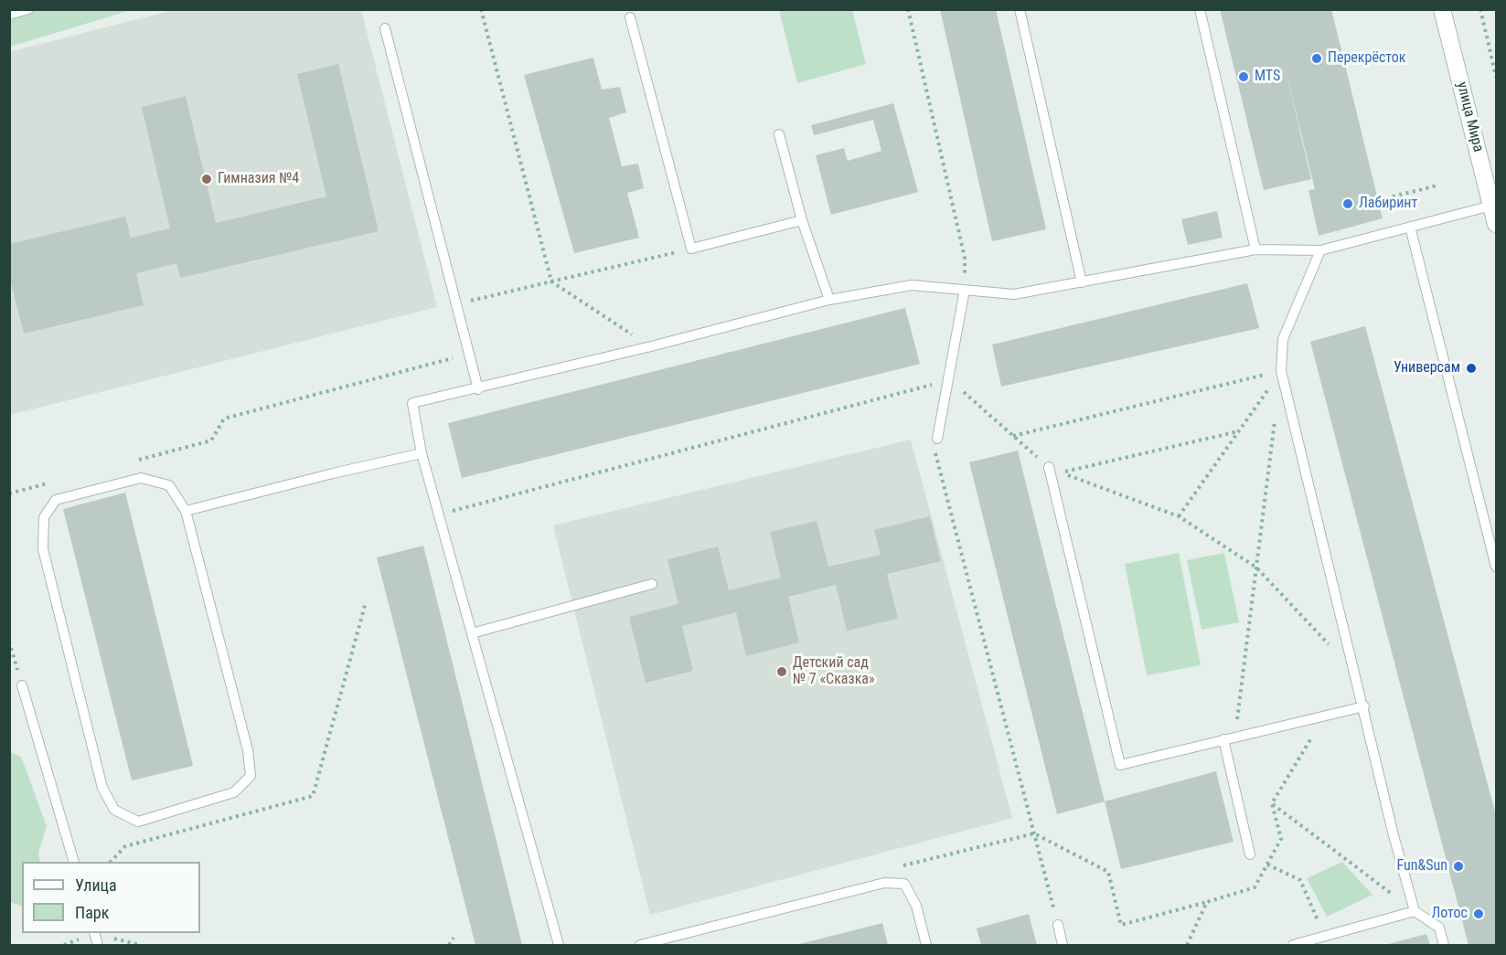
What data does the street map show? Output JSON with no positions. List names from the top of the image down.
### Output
{
  "streets": {
    "main road": ["улица Мира"]
  },
  "places": [
    "Перекрёсток",
    "MTS",
    "Гимназия №4",
    "Лабиринт",
    "Универсам",
    "Детский сад № 7 «Сказка»",
    "Fun&Sun",
    "Лотос"
  ],
  "legend": ["Улица", "Парк"]
}
